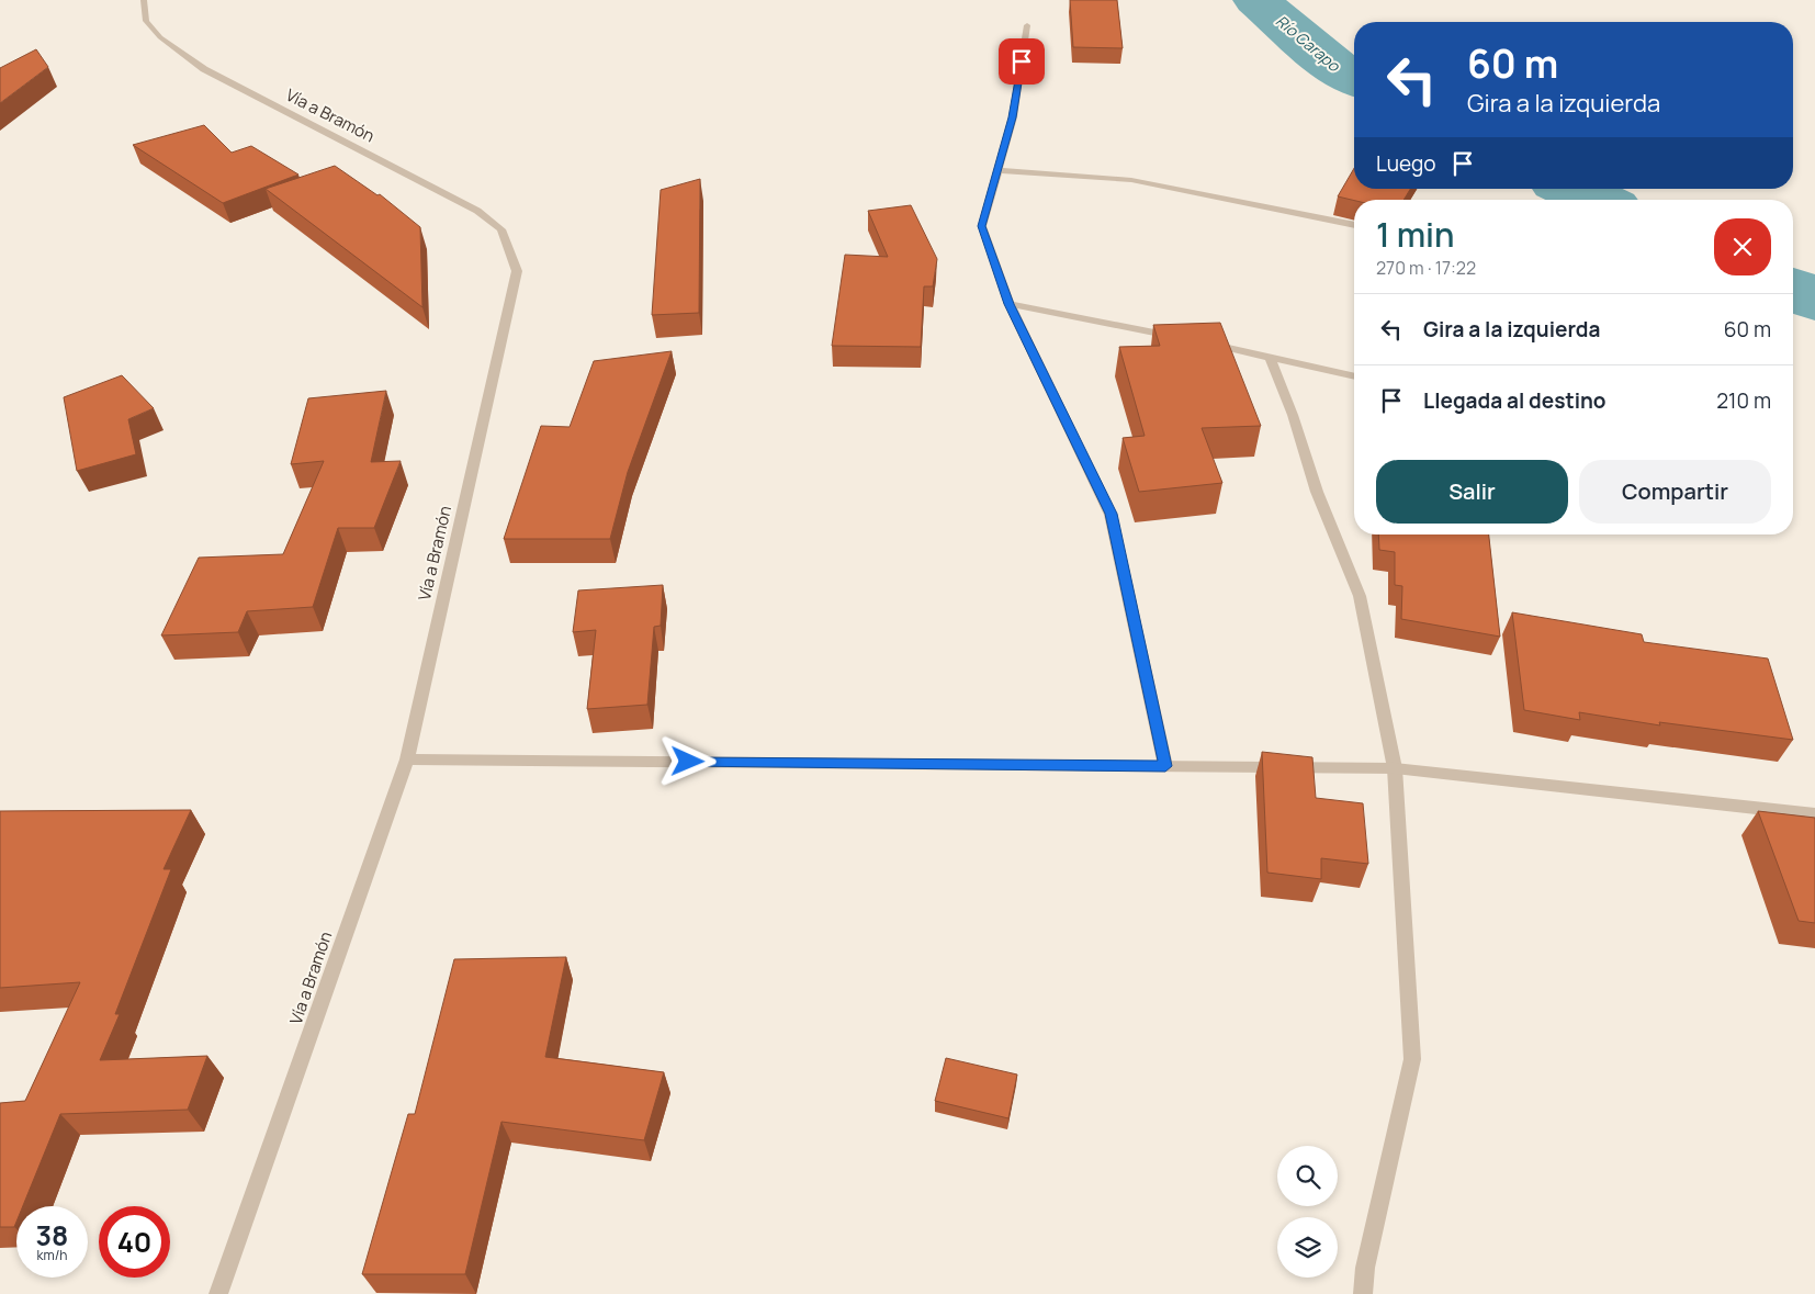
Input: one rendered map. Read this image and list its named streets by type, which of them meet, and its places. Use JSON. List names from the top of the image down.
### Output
{
  "streets": {
    "street": ["Vía a Bramón"]
  },
  "water": ["Río Carapo"],
  "page": {
    "turn": ["60 m", "Gira a la izquierda"],
    "then": "Luego",
    "heading": ["1 min", "270 m · 17:22"],
    "list": [
      {
        "name": "Gira a la izquierda",
        "value": "60 m"
      },
      {
        "name": "Llegada al destino",
        "value": "210 m"
      }
    ],
    "buttons": ["Salir", "Compartir"],
    "speed": "38 km/h",
    "limit": "40"
  }
}
